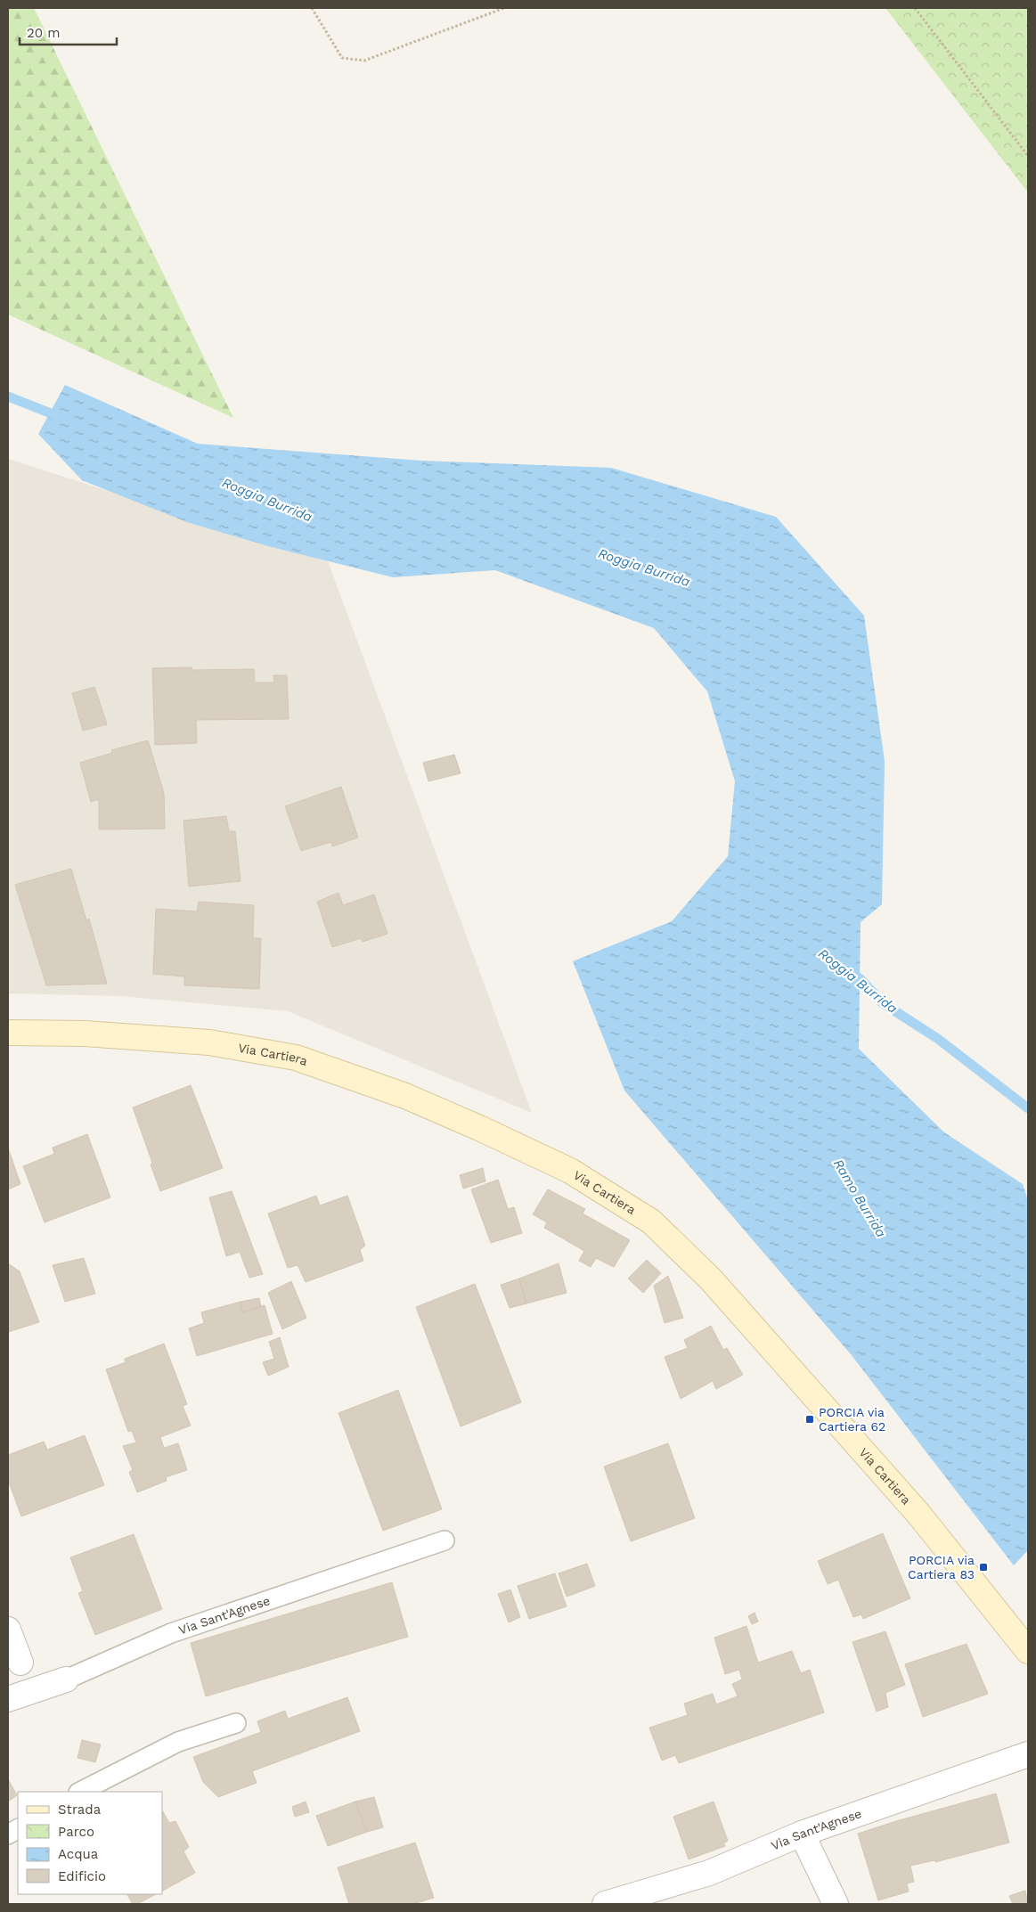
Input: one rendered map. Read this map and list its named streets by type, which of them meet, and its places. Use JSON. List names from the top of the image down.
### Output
{
  "streets": {
    "main road": ["Via Cartiera"],
    "street": ["Via Sant'Agnese"]
  },
  "water": ["Roggia Burrida", "Ramo Burrida"],
  "places": {
    "transit": ["PORCIA via Cartiera 62", "PORCIA via Cartiera 83"]
  },
  "legend": [
    "Strada",
    "Parco",
    "Acqua",
    "Edificio"
  ],
  "scale_bar": "20 m"
}
